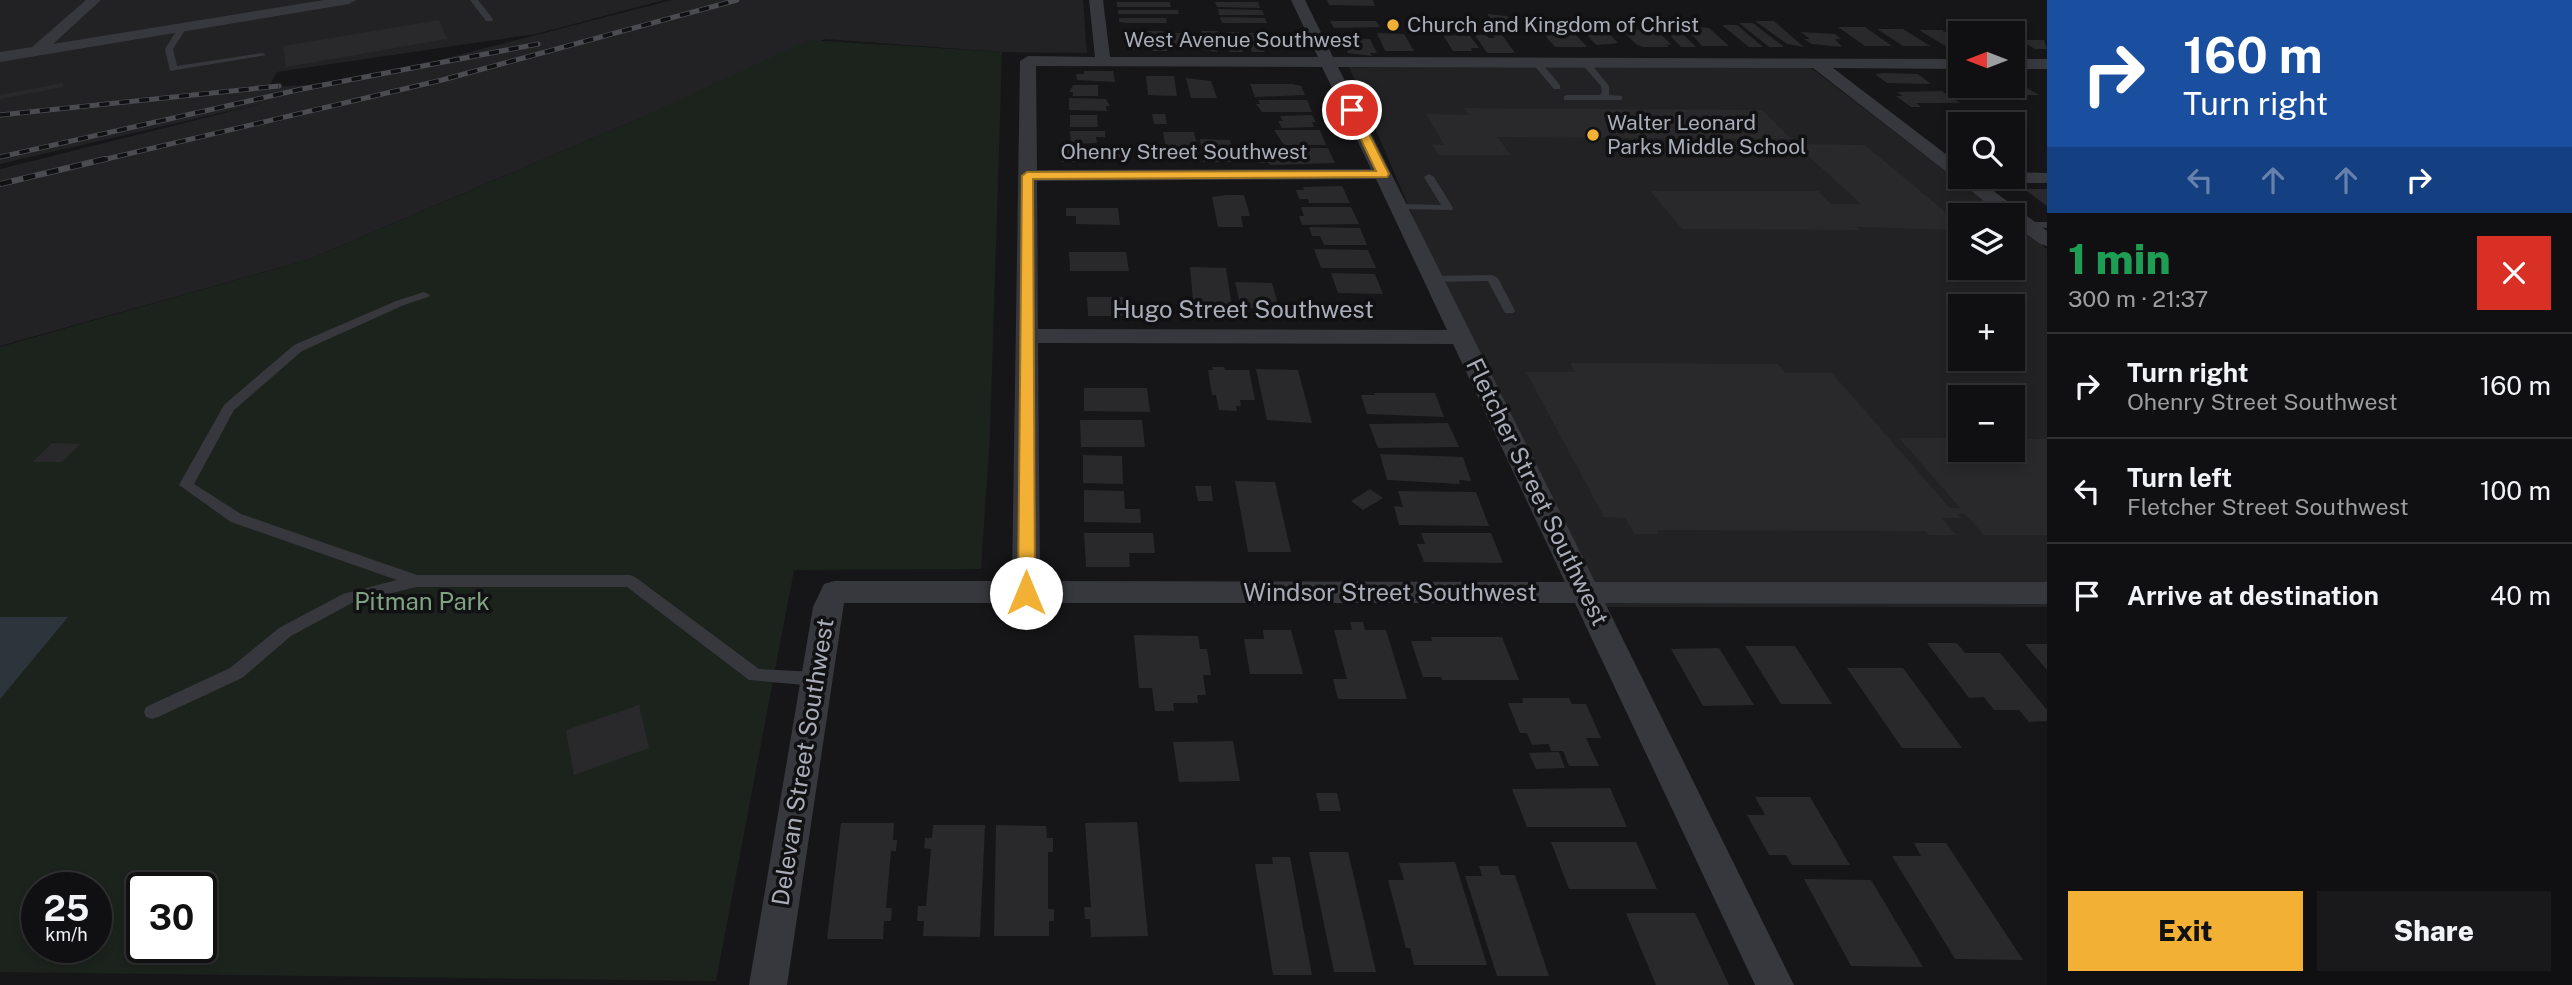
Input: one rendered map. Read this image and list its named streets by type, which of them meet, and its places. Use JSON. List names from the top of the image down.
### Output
{
  "streets": {
    "street": [
      "West Avenue Southwest",
      "Ohenry Street Southwest",
      "Hugo Street Southwest",
      "Fletcher Street Southwest",
      "Windsor Street Southwest",
      "Delevan Street Southwest"
    ]
  },
  "crossings": [
    ["West Avenue Southwest", "Ohenry Street Southwest"],
    ["West Avenue Southwest", "Fletcher Street Southwest"],
    ["Ohenry Street Southwest", "Fletcher Street Southwest"],
    ["Hugo Street Southwest", "Fletcher Street Southwest"],
    ["Fletcher Street Southwest", "Windsor Street Southwest"],
    ["Windsor Street Southwest", "Delevan Street Southwest"]
  ],
  "parks": ["Pitman Park"],
  "places": ["Church and Kingdom of Christ", "Walter Leonard Parks Middle School"],
  "north": "left",
  "page": {
    "turn": ["160 m", "Turn right"],
    "map_buttons": ["+", "−"],
    "heading": ["1 min", "300 m · 21:37"],
    "list": [
      {
        "name": "Turn right",
        "note": "Ohenry Street Southwest",
        "value": "160 m"
      },
      {
        "name": "Turn left",
        "note": "Fletcher Street Southwest",
        "value": "100 m"
      },
      {
        "name": "Arrive at destination",
        "value": "40 m"
      }
    ],
    "speed": "25 km/h",
    "limit": "30",
    "buttons": ["Exit", "Share"]
  }
}
